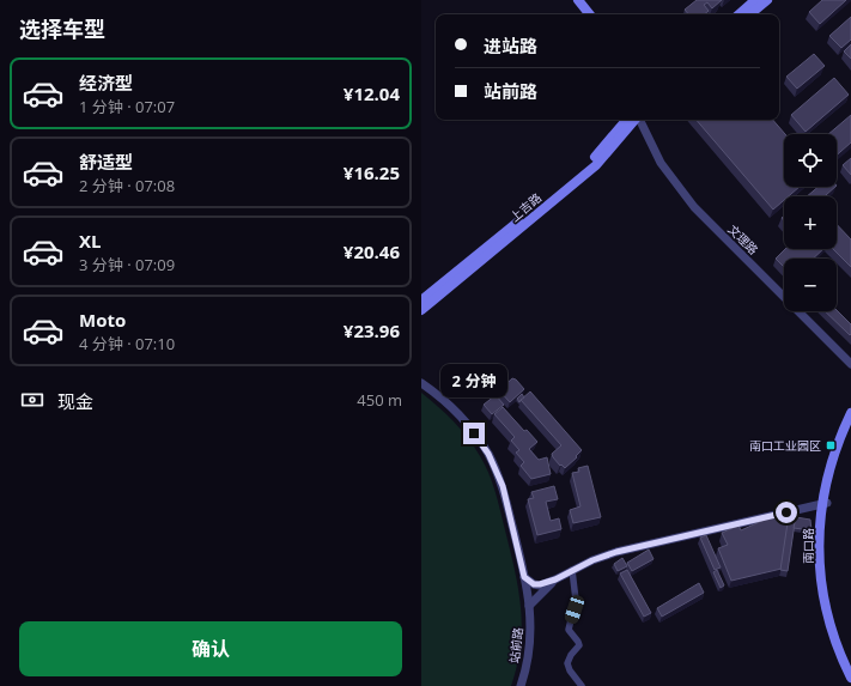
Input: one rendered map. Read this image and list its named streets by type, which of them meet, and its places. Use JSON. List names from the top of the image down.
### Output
{
  "streets": {
    "main road": ["上吉路", "南口路"],
    "street": ["文理路", "站前路"]
  },
  "places": {
    "transit": ["南口工业园区"]
  },
  "page": {
    "heading": "选择车型",
    "banner": ["进站路", "站前路"],
    "list": [
      {
        "name": "经济型",
        "note": "1 分钟 · 07:07",
        "value": "¥12.04"
      },
      {
        "name": "舒适型",
        "note": "2 分钟 · 07:08",
        "value": "¥16.25"
      },
      {
        "name": "XL",
        "note": "3 分钟 · 07:09",
        "value": "¥20.46"
      },
      {
        "name": "Moto",
        "note": "4 分钟 · 07:10",
        "value": "¥23.96"
      }
    ],
    "map_buttons": ["+", "−"],
    "bubble": "2 分钟",
    "pay": ["现金", "450 m"],
    "buttons": "确认"
  }
}
